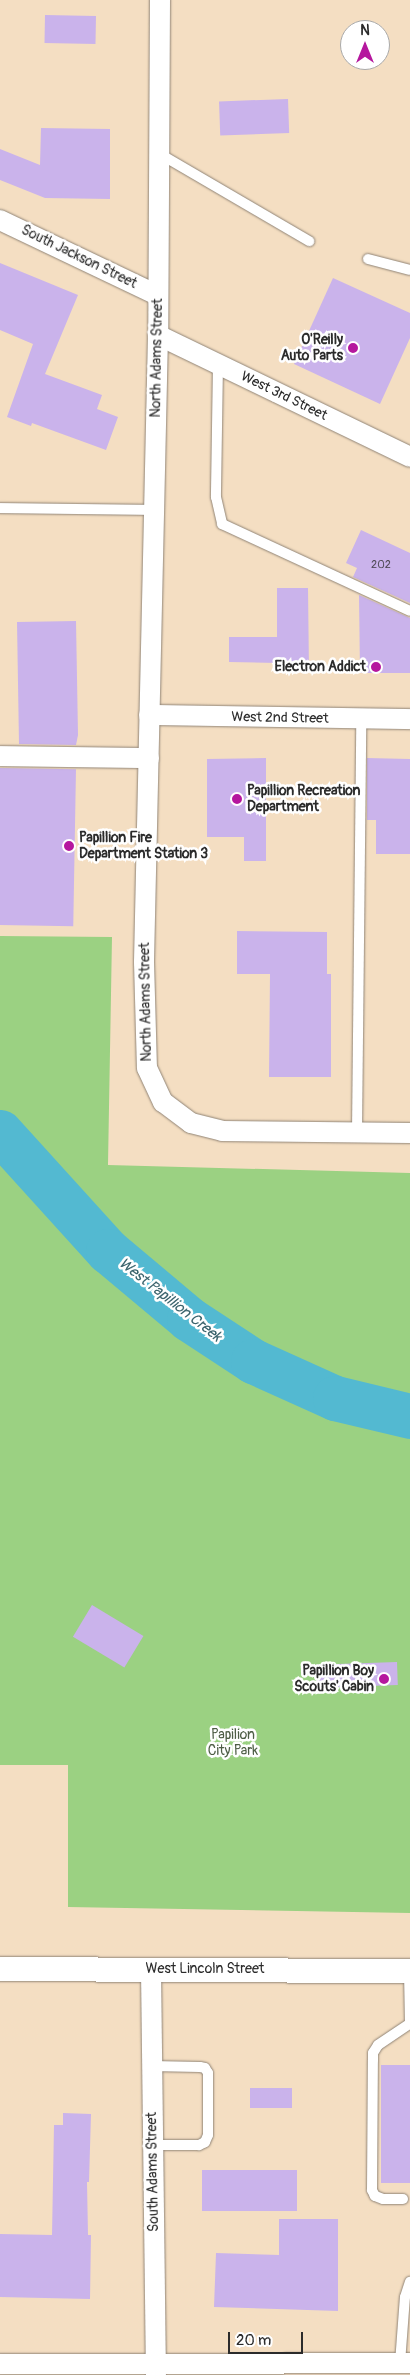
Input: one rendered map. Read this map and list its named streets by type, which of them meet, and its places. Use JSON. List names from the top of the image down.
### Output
{
  "streets": {
    "street": [
      "South Jackson Street",
      "North Adams Street",
      "West 3rd Street",
      "West 2nd Street",
      "West Lincoln Street",
      "South Adams Street"
    ]
  },
  "crossings": [
    ["South Jackson Street", "North Adams Street"],
    ["North Adams Street", "West 3rd Street"],
    ["North Adams Street", "West 2nd Street"],
    ["West Lincoln Street", "South Adams Street"]
  ],
  "water": ["West Papillion Creek"],
  "parks": ["Papilion City Park"],
  "places": [
    "O'Reilly Auto Parts",
    "Electron Addict",
    "Papillion Recreation Department",
    "Papillion Fire Department Station 3",
    "Papillion Boy Scouts' Cabin"
  ],
  "house_numbers": ["202"],
  "scale_bar": "20 m",
  "north": "top"
}
